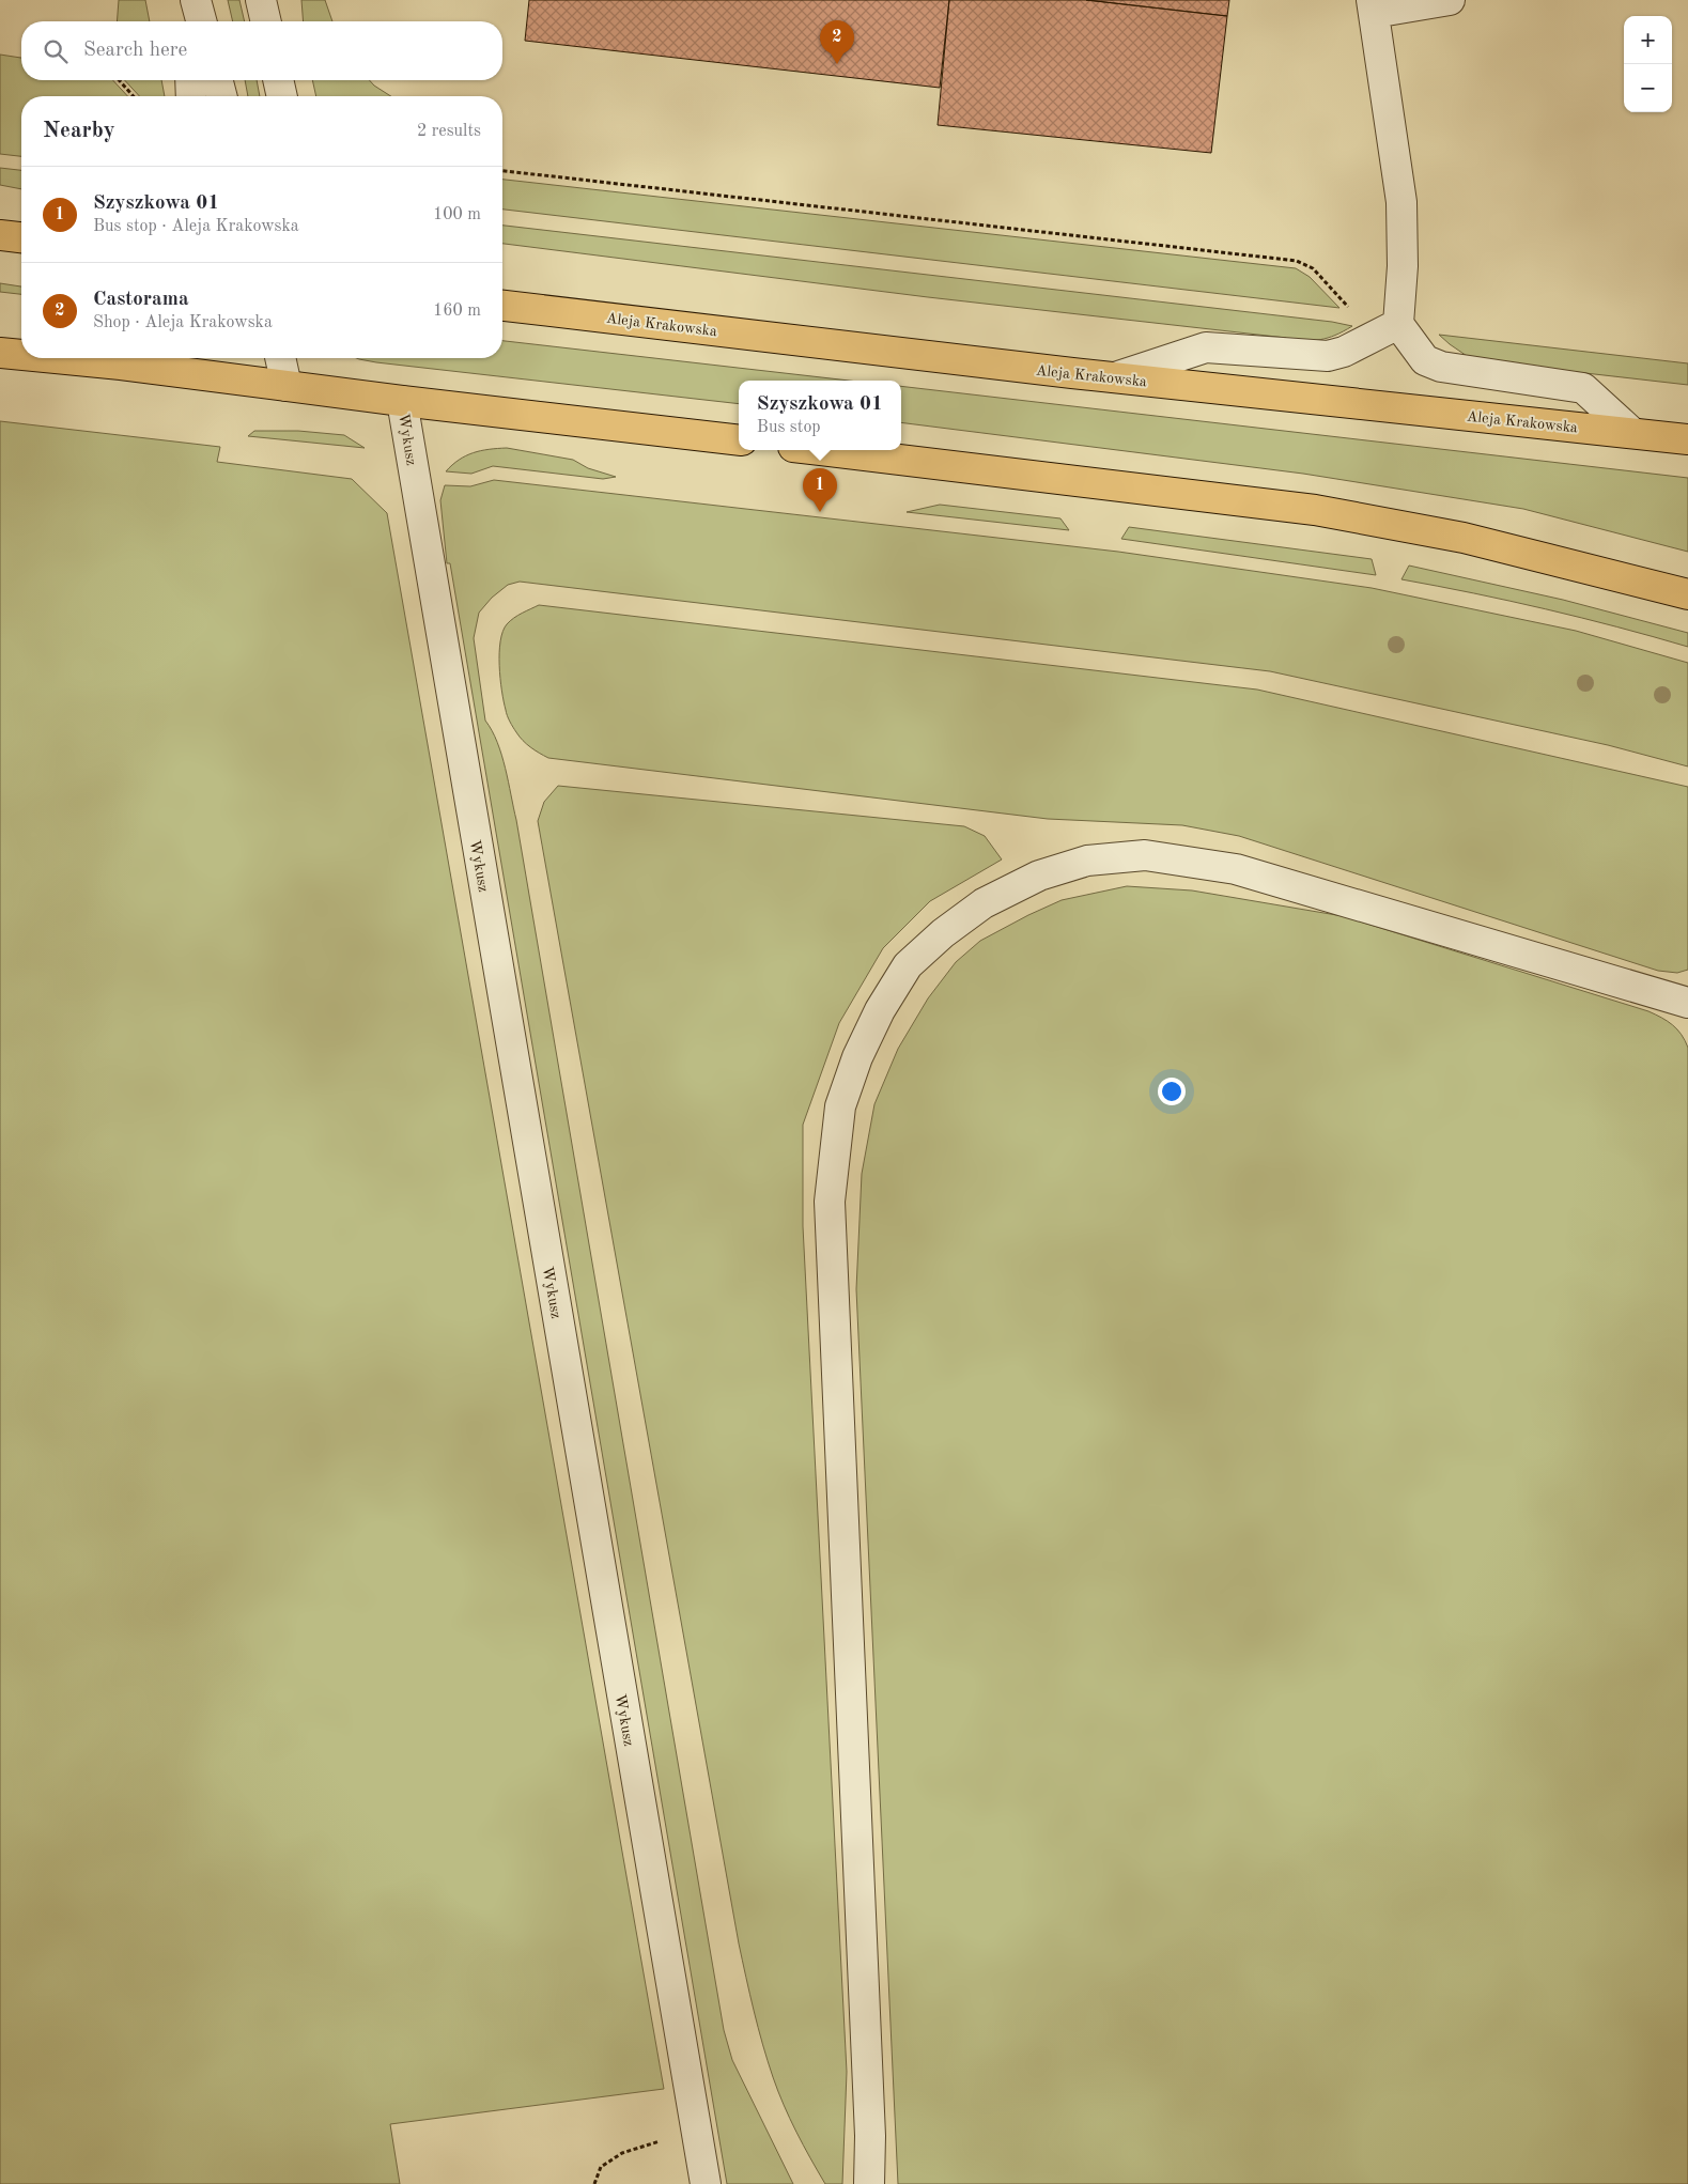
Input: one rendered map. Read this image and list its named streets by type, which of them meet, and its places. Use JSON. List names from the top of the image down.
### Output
{
  "streets": {
    "main road": ["Aleja Krakowska"],
    "street": ["Wykusz"]
  },
  "page": {
    "map_buttons": ["+", "−"],
    "pins": ["2", "1"],
    "search": "Search here",
    "heading": ["Nearby", "2 results"],
    "list": [
      {
        "mark": "1",
        "name": "Szyszkowa 01",
        "note": "Bus stop · Aleja Krakowska",
        "value": "100 m"
      },
      {
        "mark": "2",
        "name": "Castorama",
        "note": "Shop · Aleja Krakowska",
        "value": "160 m"
      }
    ],
    "popup": ["Szyszkowa 01", "Bus stop"]
  }
}
